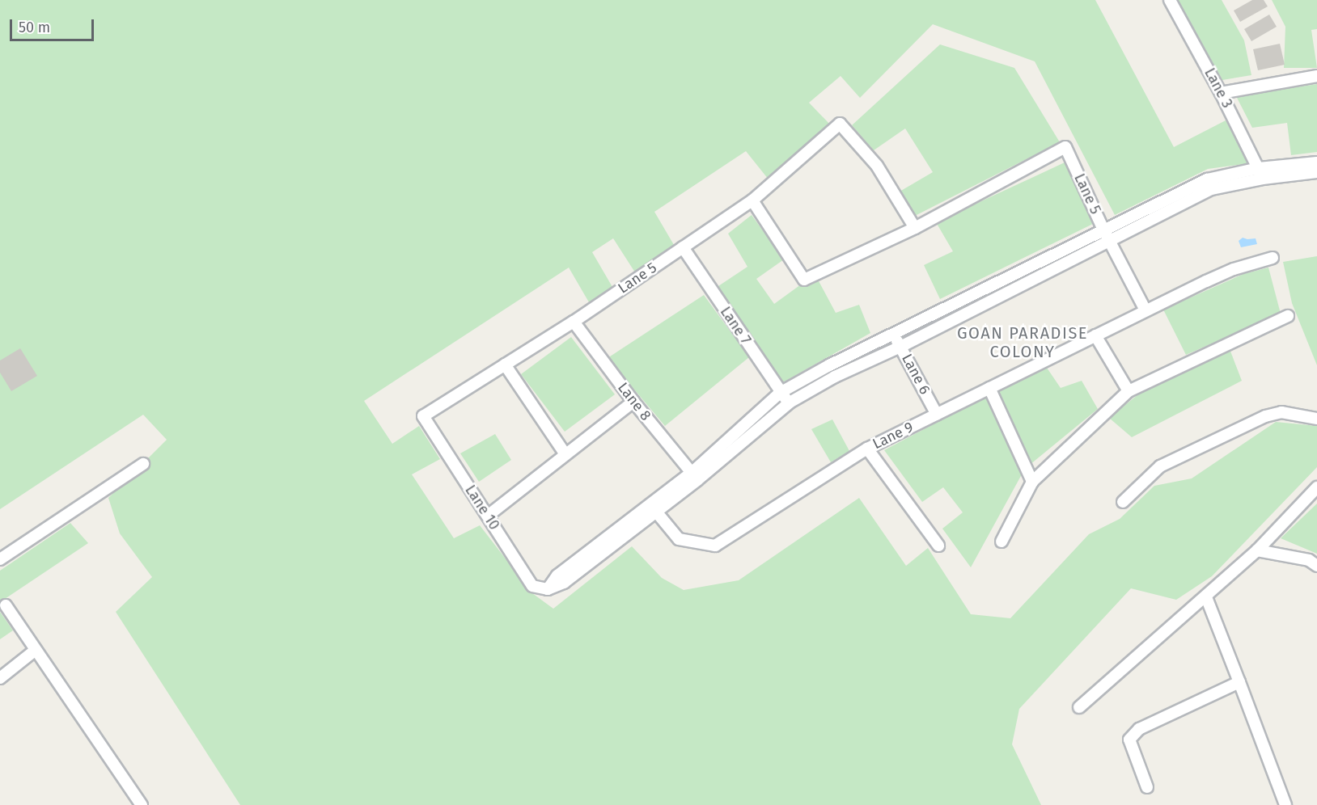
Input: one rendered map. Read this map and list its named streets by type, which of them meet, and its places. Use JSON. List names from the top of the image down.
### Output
{
  "streets": {
    "street": [
      "Lane 3",
      "Lane 5",
      "Lane 7",
      "Lane 6",
      "Lane 8",
      "Lane 9",
      "Lane 10"
    ]
  },
  "crossings": [
    ["Lane 5", "Lane 7"],
    ["Lane 5", "Lane 8"],
    ["Lane 5", "Lane 10"],
    ["Lane 6", "Lane 9"]
  ],
  "districts": ["GOAN PARADISE COLONY"],
  "scale_bar": "50 m"
}
